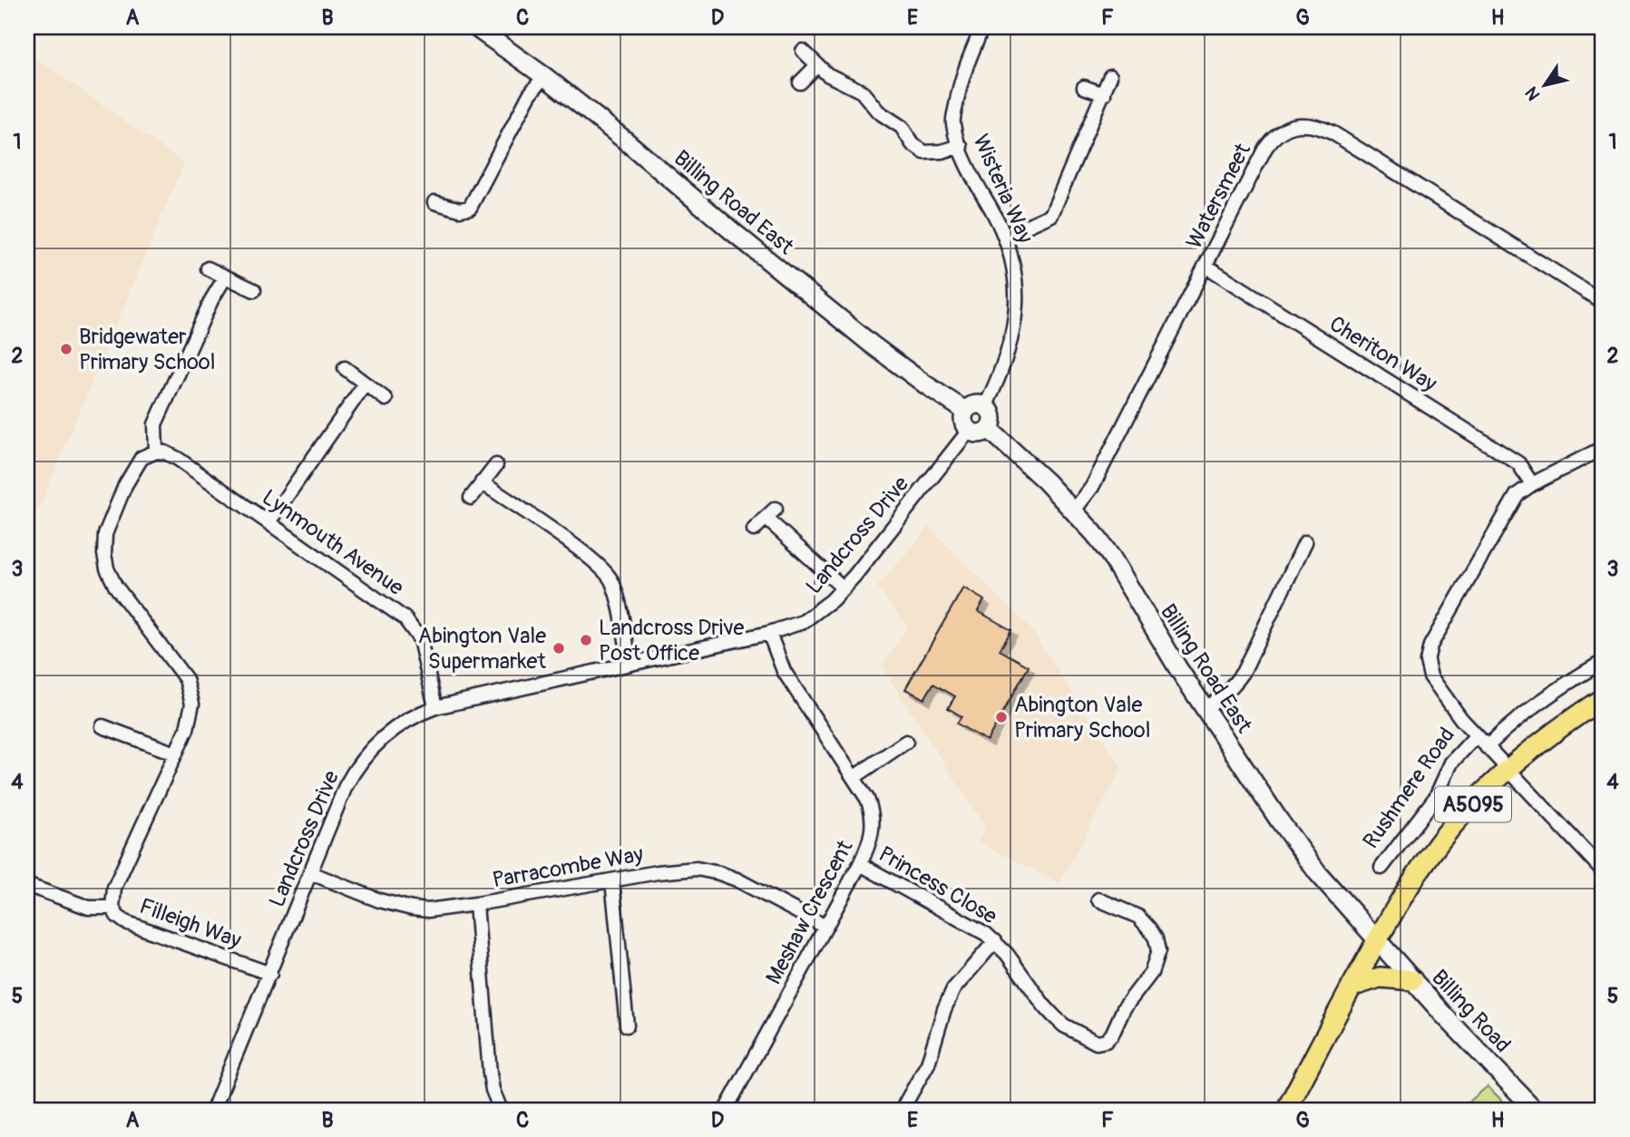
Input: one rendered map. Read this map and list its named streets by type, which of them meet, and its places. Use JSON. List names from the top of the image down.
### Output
{
  "streets": {
    "main road": ["A5095"],
    "street": [
      "Wisteria Way",
      "Watersmeet",
      "Billing Road East",
      "Cheriton Way",
      "Landcross Drive",
      "Lynmouth Avenue",
      "Rushmere Road",
      "Parracombe Way",
      "Princess Close",
      "Meshaw Crescent",
      "Filleigh Way",
      "Billing Road"
    ]
  },
  "crossings": [
    ["Wisteria Way", "Billing Road East"],
    ["Wisteria Way", "Landcross Drive"],
    ["Watersmeet", "Billing Road East"],
    ["Watersmeet", "Cheriton Way"],
    ["Billing Road East", "Landcross Drive"],
    ["Billing Road East", "A5095"],
    ["Billing Road East", "Billing Road"],
    ["Landcross Drive", "Lynmouth Avenue"],
    ["Landcross Drive", "Parracombe Way"],
    ["Landcross Drive", "Meshaw Crescent"],
    ["Landcross Drive", "Filleigh Way"],
    ["A5095", "Billing Road"],
    ["Parracombe Way", "Meshaw Crescent"],
    ["Princess Close", "Meshaw Crescent"]
  ],
  "places": [
    "Bridgewater Primary School",
    "Landcross Drive Post Office",
    "Abington Vale Supermarket",
    "Abington Vale Primary School"
  ],
  "north": "bottom left",
  "grid": {
    "columns": [
      "A",
      "B",
      "C",
      "D",
      "E",
      "F",
      "G",
      "H"
    ],
    "rows": [
      "1",
      "2",
      "3",
      "4",
      "5"
    ]
  }
}
